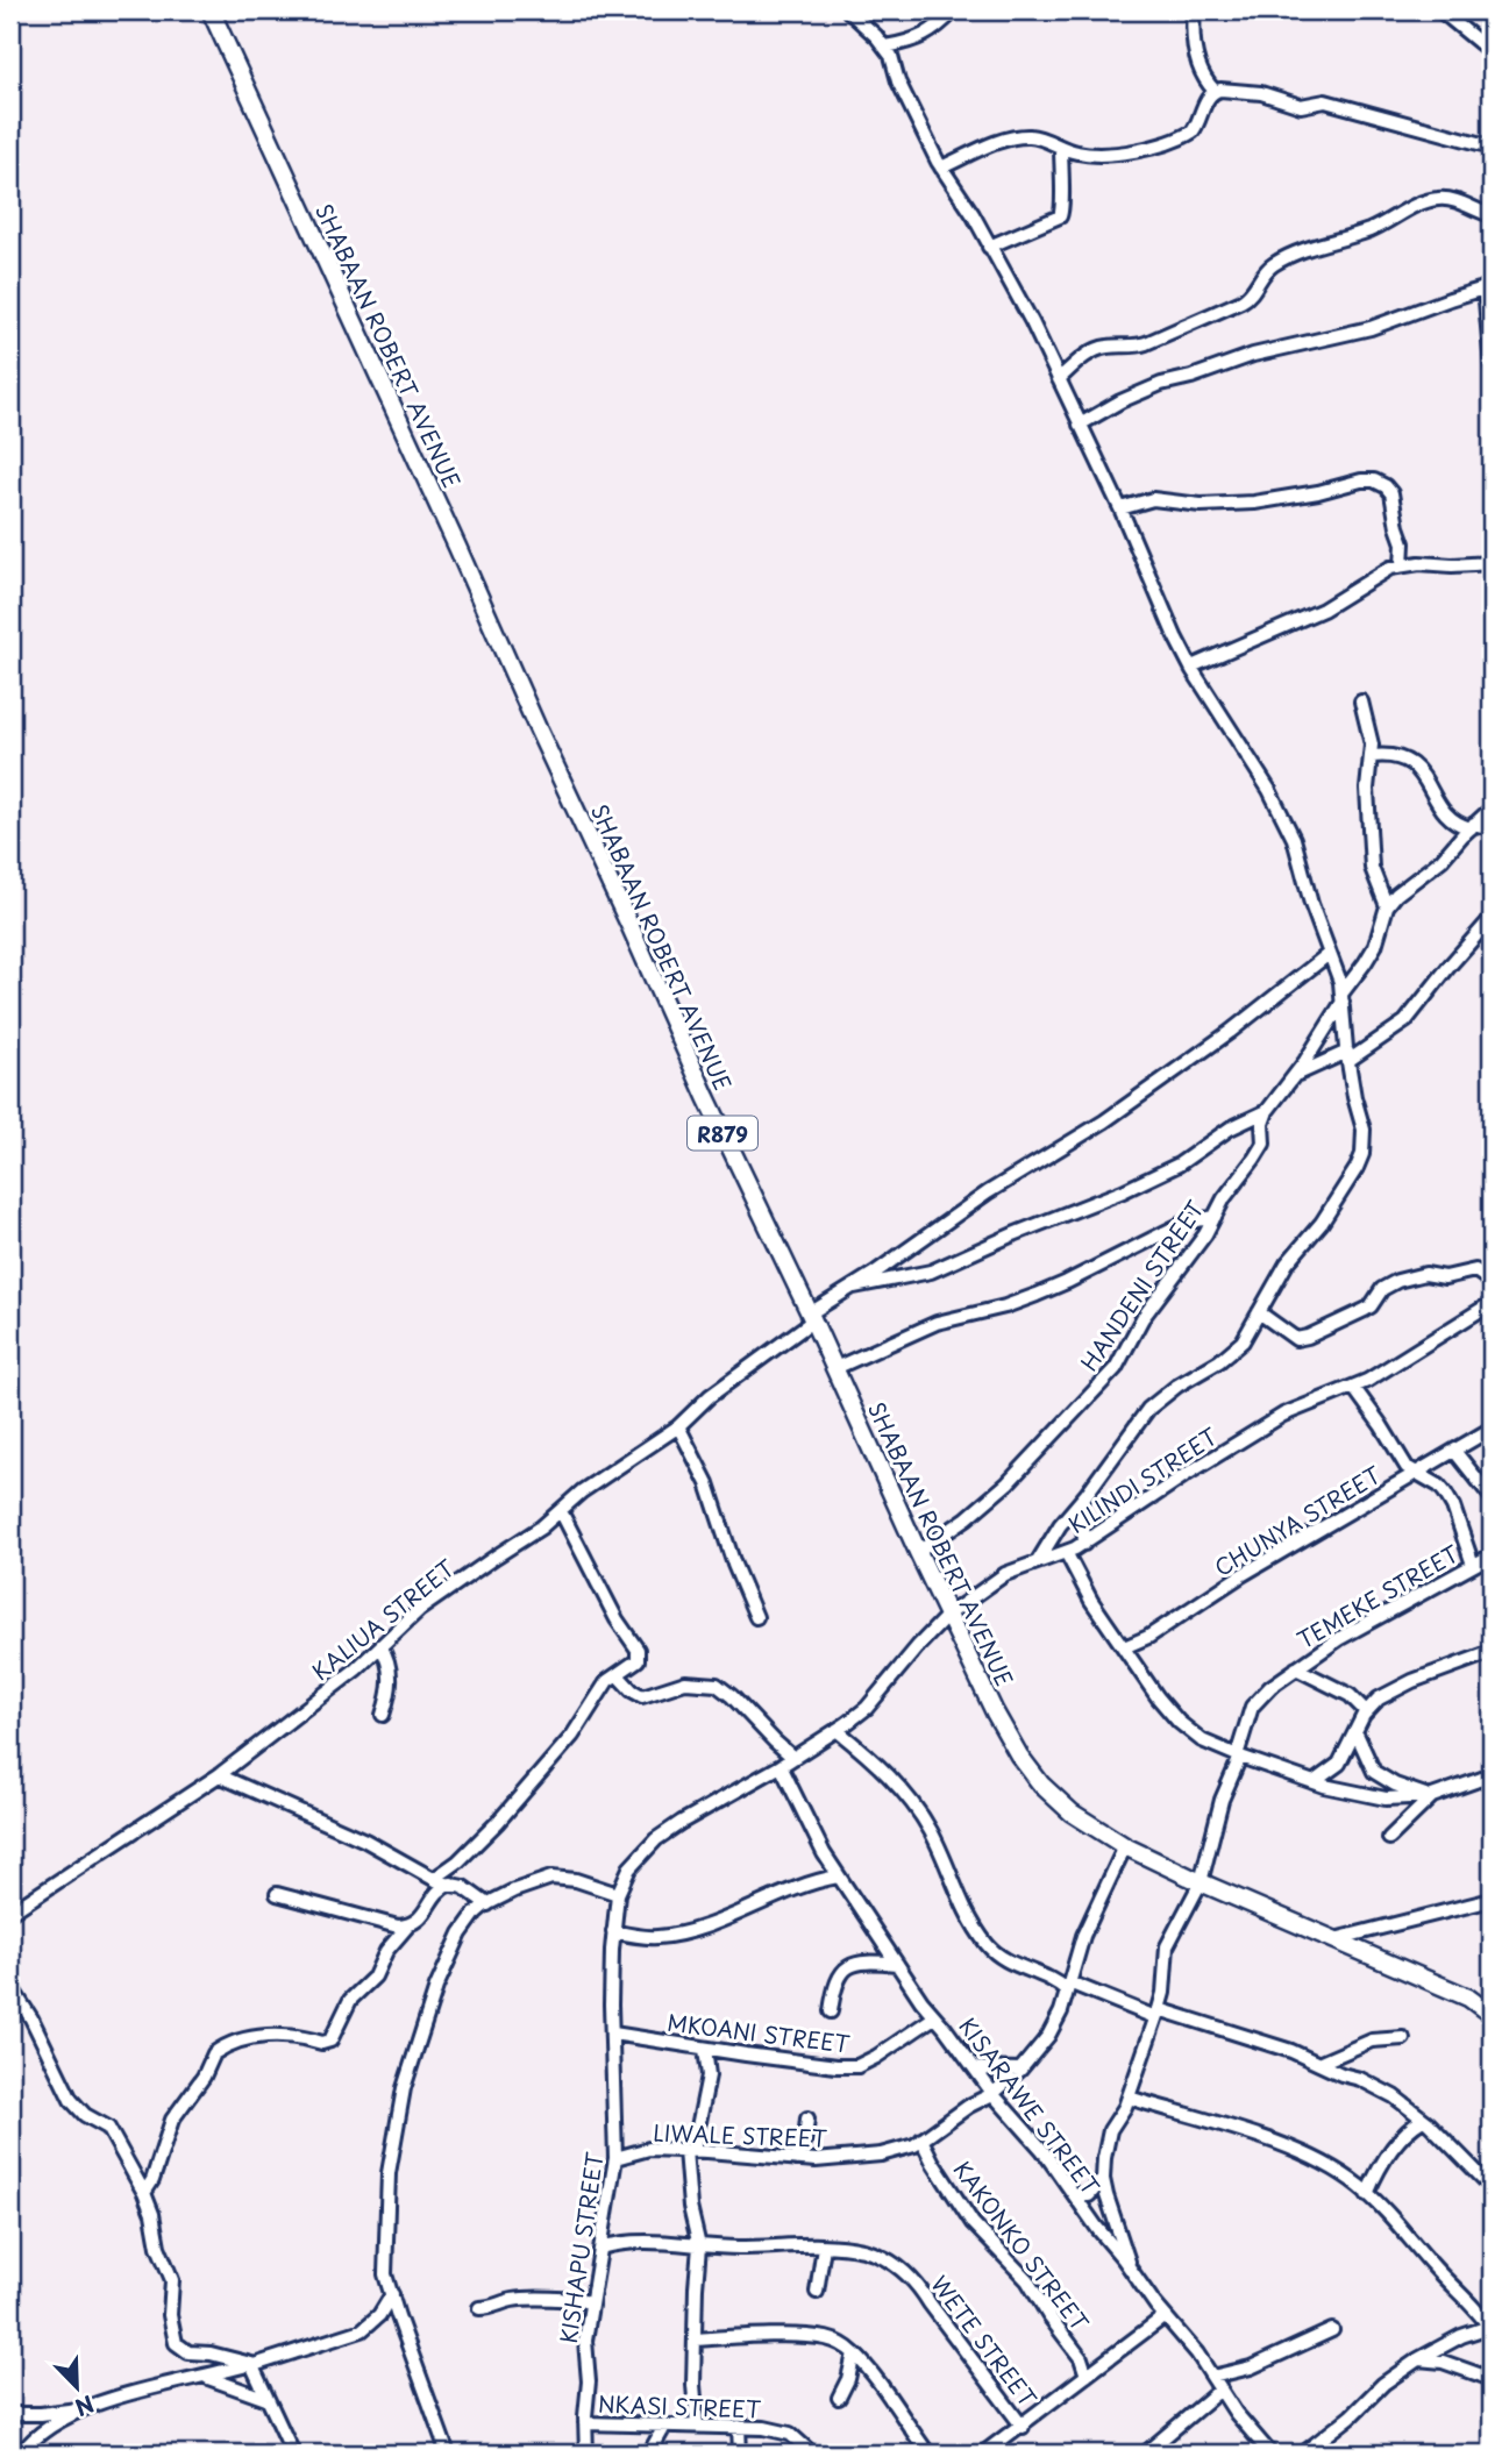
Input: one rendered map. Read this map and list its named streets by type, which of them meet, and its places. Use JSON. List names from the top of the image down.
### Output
{
  "streets": {
    "main road": ["SHABAAN ROBERT AVENUE", "R879"],
    "street": [
      "HANDENI STREET",
      "KILINDI STREET",
      "CHUNYA STREET",
      "TEMEKE STREET",
      "KALIUA STREET",
      "MKOANI STREET",
      "KISARAWE STREET",
      "LIWALE STREET",
      "KAKONKO STREET",
      "KISHAPU STREET",
      "WETE STREET",
      "NKASI STREET"
    ]
  },
  "crossings": [
    ["SHABAAN ROBERT AVENUE", "HANDENI STREET"],
    ["SHABAAN ROBERT AVENUE", "KILINDI STREET"],
    ["SHABAAN ROBERT AVENUE", "TEMEKE STREET"],
    ["SHABAAN ROBERT AVENUE", "KALIUA STREET"],
    ["KILINDI STREET", "MKOANI STREET"],
    ["KILINDI STREET", "KISARAWE STREET"],
    ["KILINDI STREET", "KISHAPU STREET"],
    ["MKOANI STREET", "KISARAWE STREET"],
    ["MKOANI STREET", "KISHAPU STREET"],
    ["KISARAWE STREET", "LIWALE STREET"],
    ["LIWALE STREET", "KAKONKO STREET"],
    ["LIWALE STREET", "KISHAPU STREET"],
    ["KISHAPU STREET", "WETE STREET"],
    ["KISHAPU STREET", "NKASI STREET"]
  ],
  "north": "bottom right"
}
